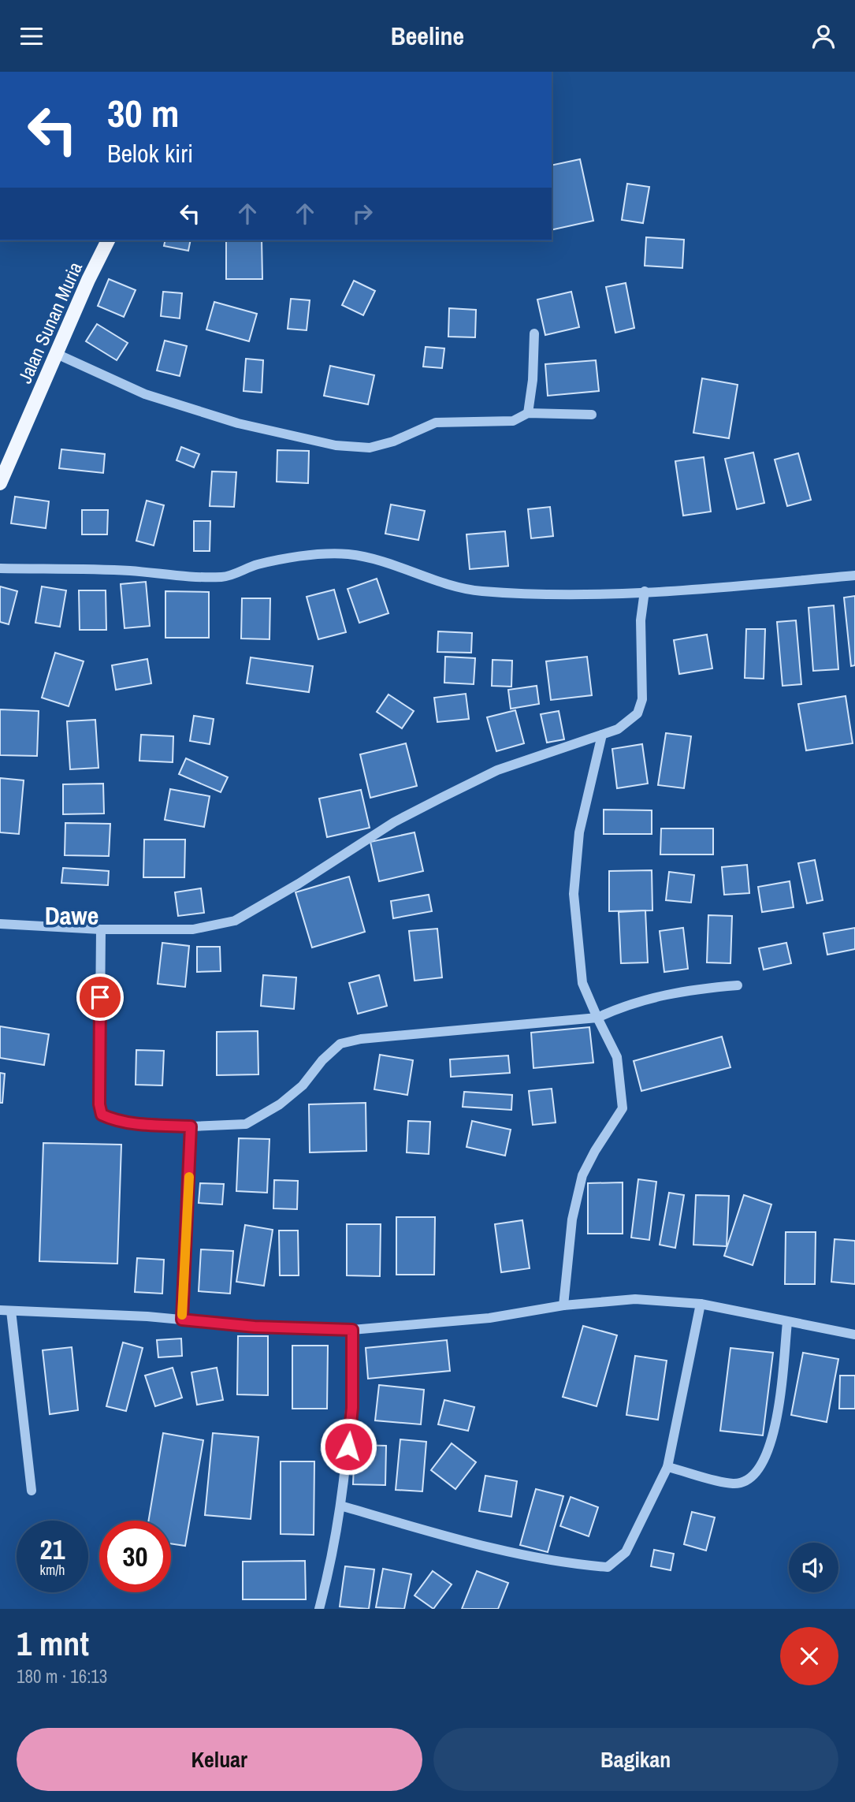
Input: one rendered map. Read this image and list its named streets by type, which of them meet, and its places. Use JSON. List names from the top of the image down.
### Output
{
  "streets": {
    "main road": ["Jalan Sunan Muria"]
  },
  "districts": ["Dawe"],
  "page": {
    "header": "Beeline",
    "turn": ["30 m", "Belok kiri"],
    "speed": "21 km/h",
    "limit": "30",
    "heading": ["1 mnt", "180 m · 16:13"],
    "buttons": ["Keluar", "Bagikan"]
  }
}
